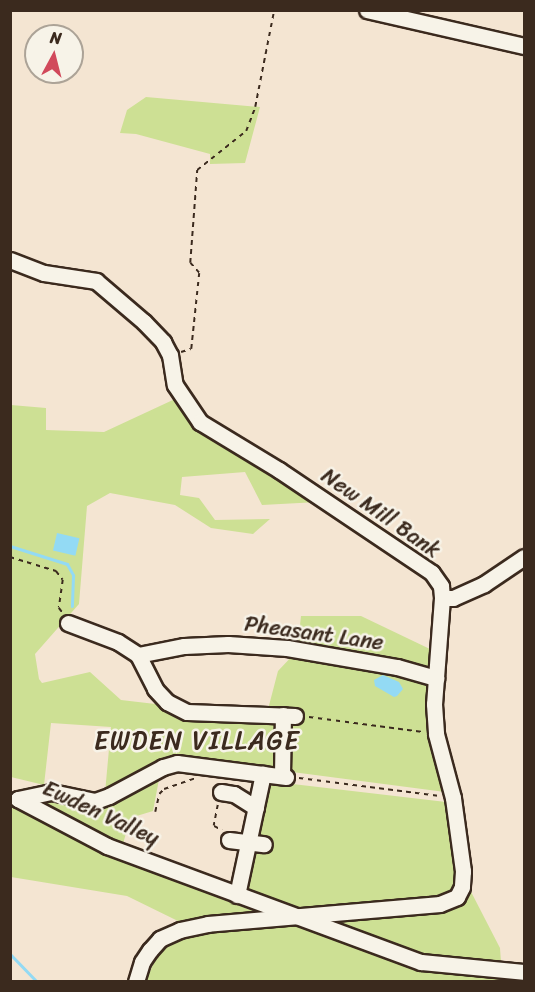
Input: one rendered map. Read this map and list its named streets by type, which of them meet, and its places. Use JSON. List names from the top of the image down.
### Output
{
  "streets": {
    "street": ["New Mill Bank", "Pheasant Lane", "Ewden Valley"]
  },
  "crossings": [
    ["New Mill Bank", "Pheasant Lane"],
    ["New Mill Bank", "Ewden Valley"]
  ],
  "districts": ["EWDEN VILLAGE"],
  "north": "top"
}
